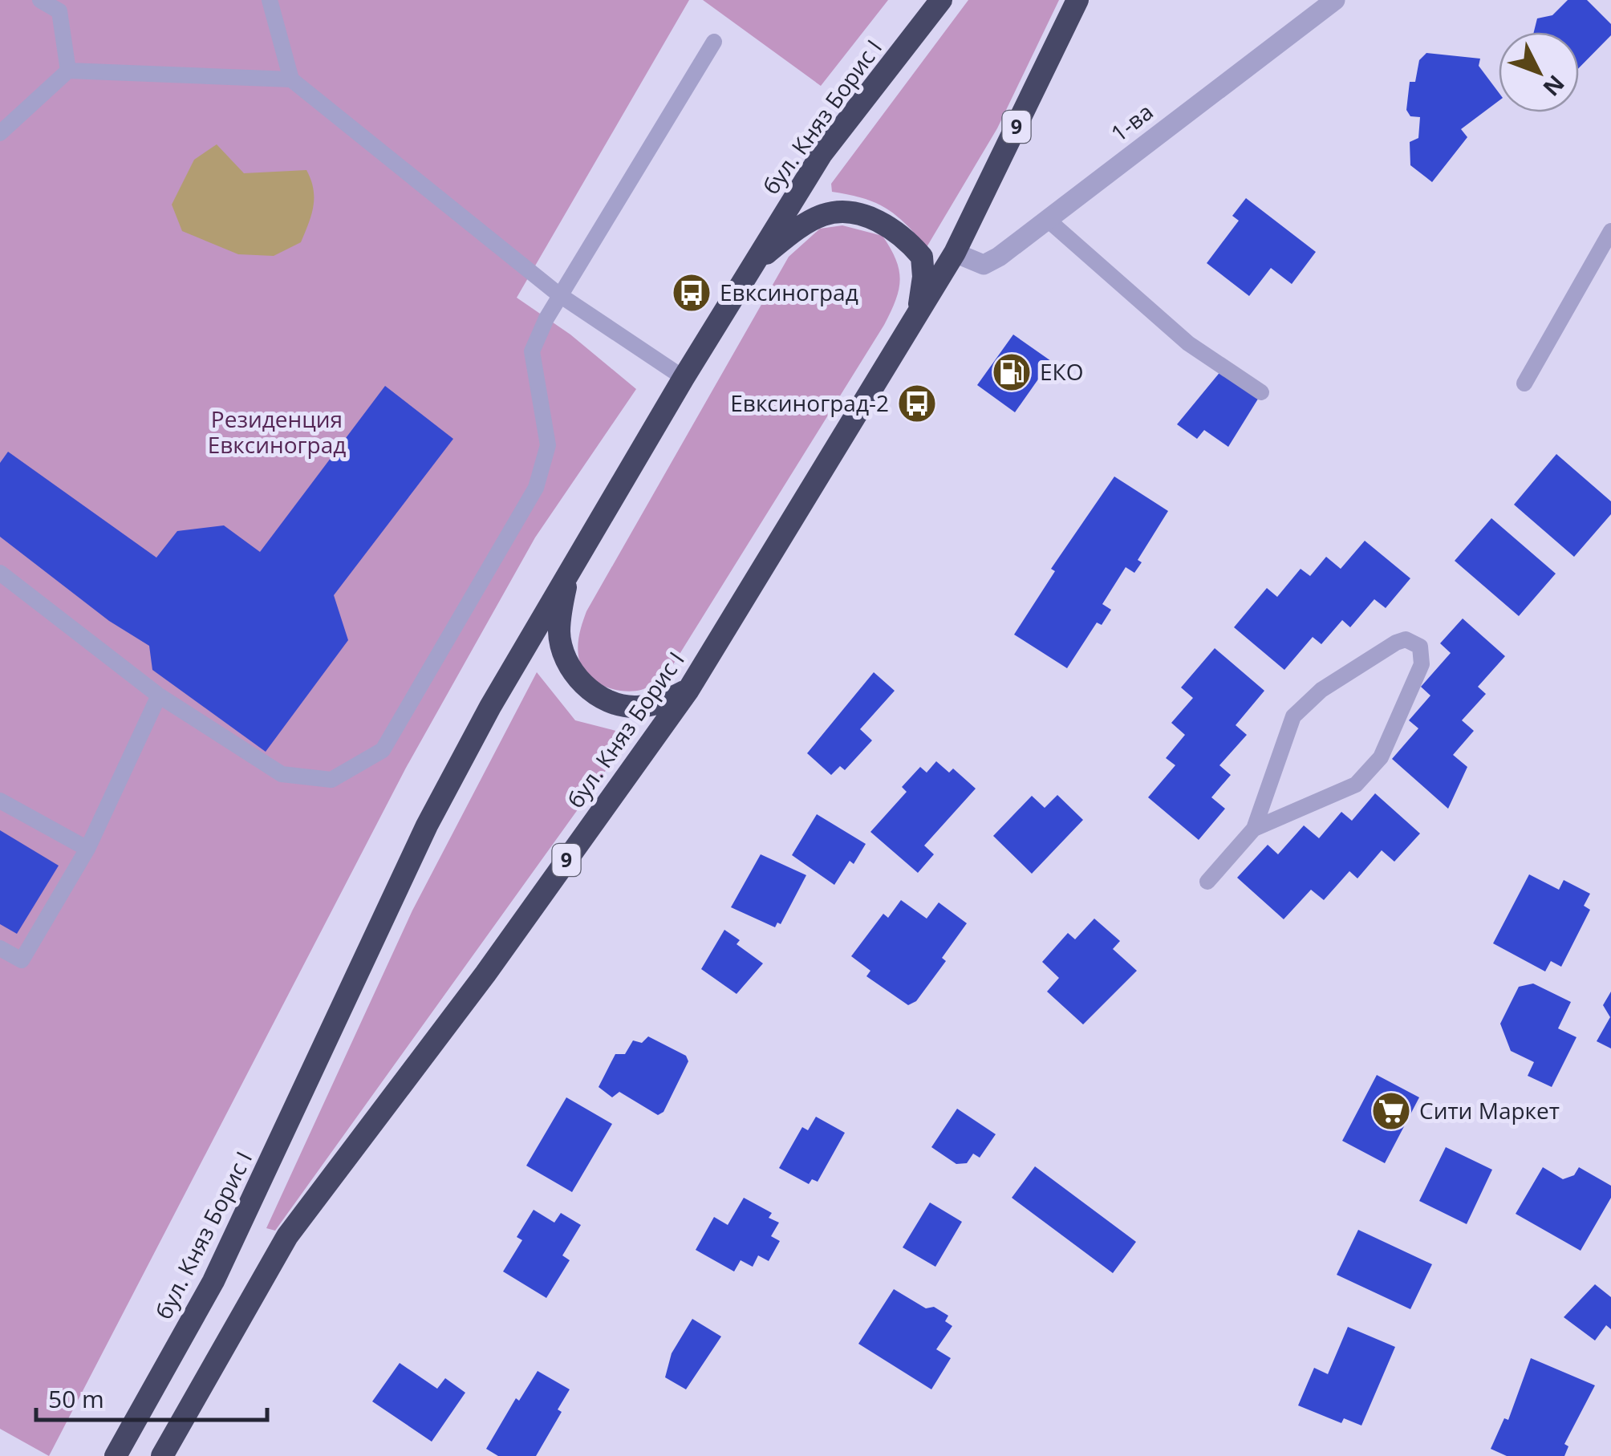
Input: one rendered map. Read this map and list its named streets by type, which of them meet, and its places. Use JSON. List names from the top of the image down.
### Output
{
  "streets": {
    "highway": ["бул. Княз Борис I", "9"],
    "street": ["1-ва"]
  },
  "crossings": [
    ["бул. Княз Борис I", "1-ва"]
  ],
  "parks": ["Резиденция Евксиноград"],
  "places": {
    "bus stop": ["Евксиноград", "Евксиноград-2"],
    "fuel station": ["ЕКО"],
    "supermarket": ["Сити Маркет"]
  },
  "scale_bar": "50 m",
  "north": "bottom right"
}
